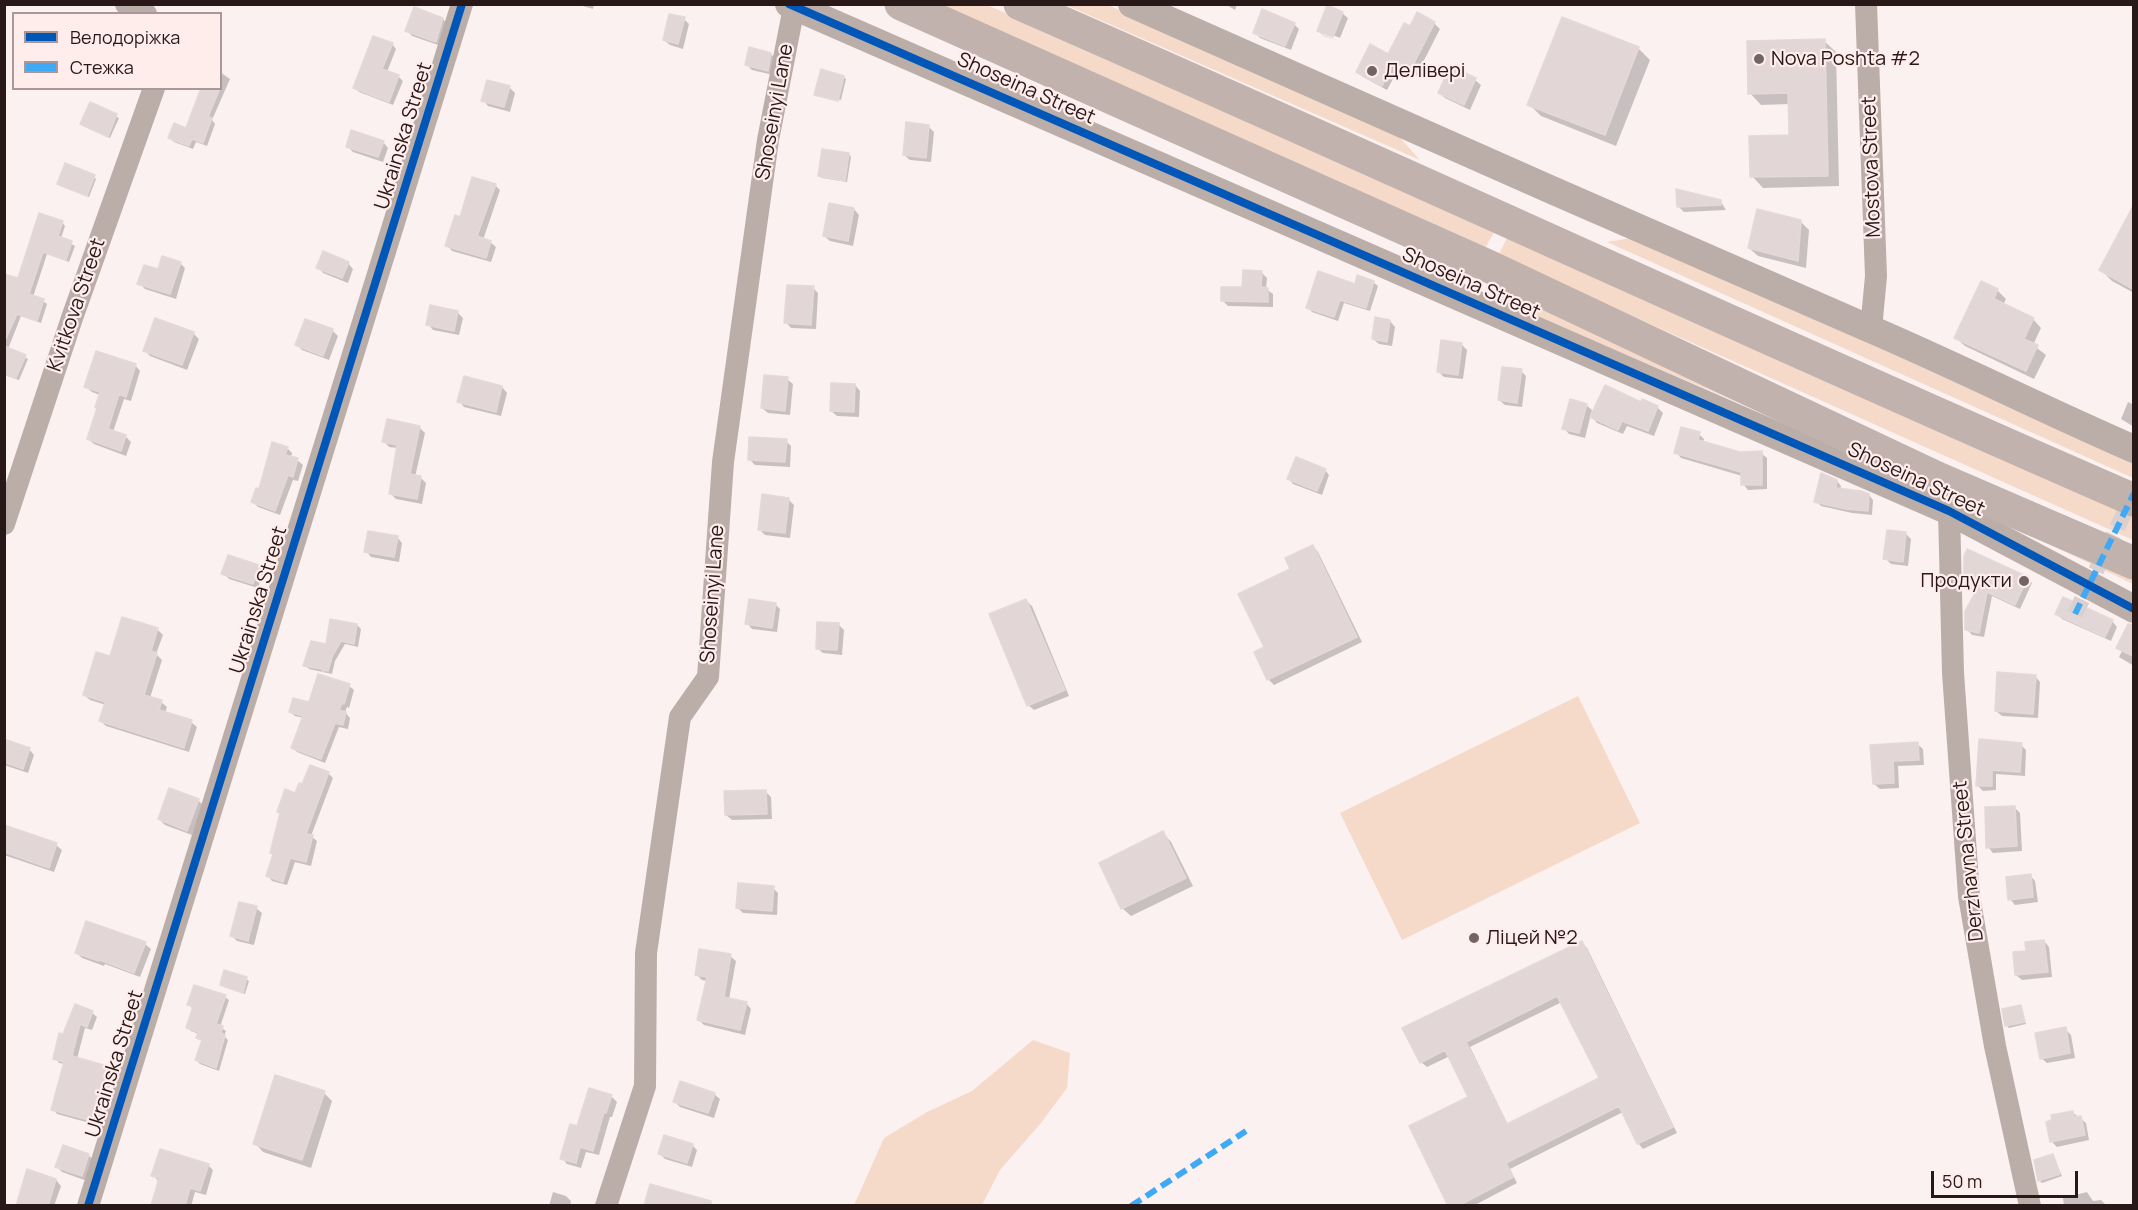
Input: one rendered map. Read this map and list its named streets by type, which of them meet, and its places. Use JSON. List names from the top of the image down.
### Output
{
  "streets": {
    "street": [
      "Shoseina Street",
      "Shoseinyi Lane",
      "Ukrainska Street",
      "Mostova Street",
      "Kvitkova Street",
      "Derzhavna Street"
    ]
  },
  "crossings": [
    ["Shoseina Street", "Shoseinyi Lane"],
    ["Shoseina Street", "Derzhavna Street"]
  ],
  "places": [
    "Nova Poshta #2",
    "Делівері",
    "Продукти",
    "Ліцей №2"
  ],
  "legend": ["Велодоріжка", "Стежка"],
  "scale_bar": "50 m"
}
